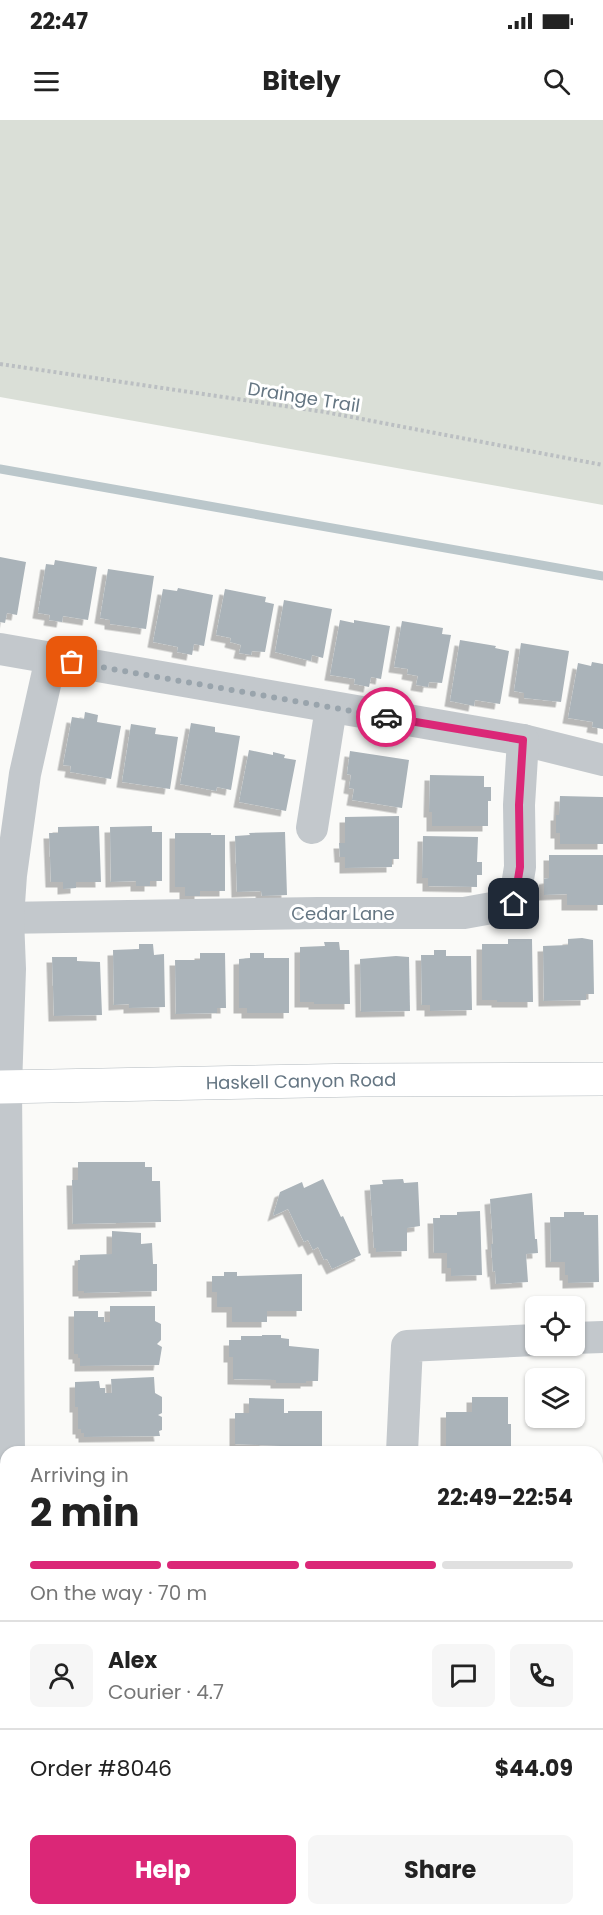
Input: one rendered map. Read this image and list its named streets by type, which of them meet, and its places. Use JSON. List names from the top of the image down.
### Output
{
  "streets": {
    "main road": ["Haskell Canyon Road"],
    "street": ["Cedar Lane"],
    "path": ["Drainge Trail"]
  },
  "page": {
    "status": "22:47",
    "header": "Bitely",
    "heading": ["2 min", "Arriving in", "22:49–22:54"],
    "panel": [
      "Alex",
      "Courier · 4.7",
      "Order #8046",
      "$44.09"
    ],
    "bar": "On the way · 70 m",
    "buttons": ["Help", "Share"]
  }
}
